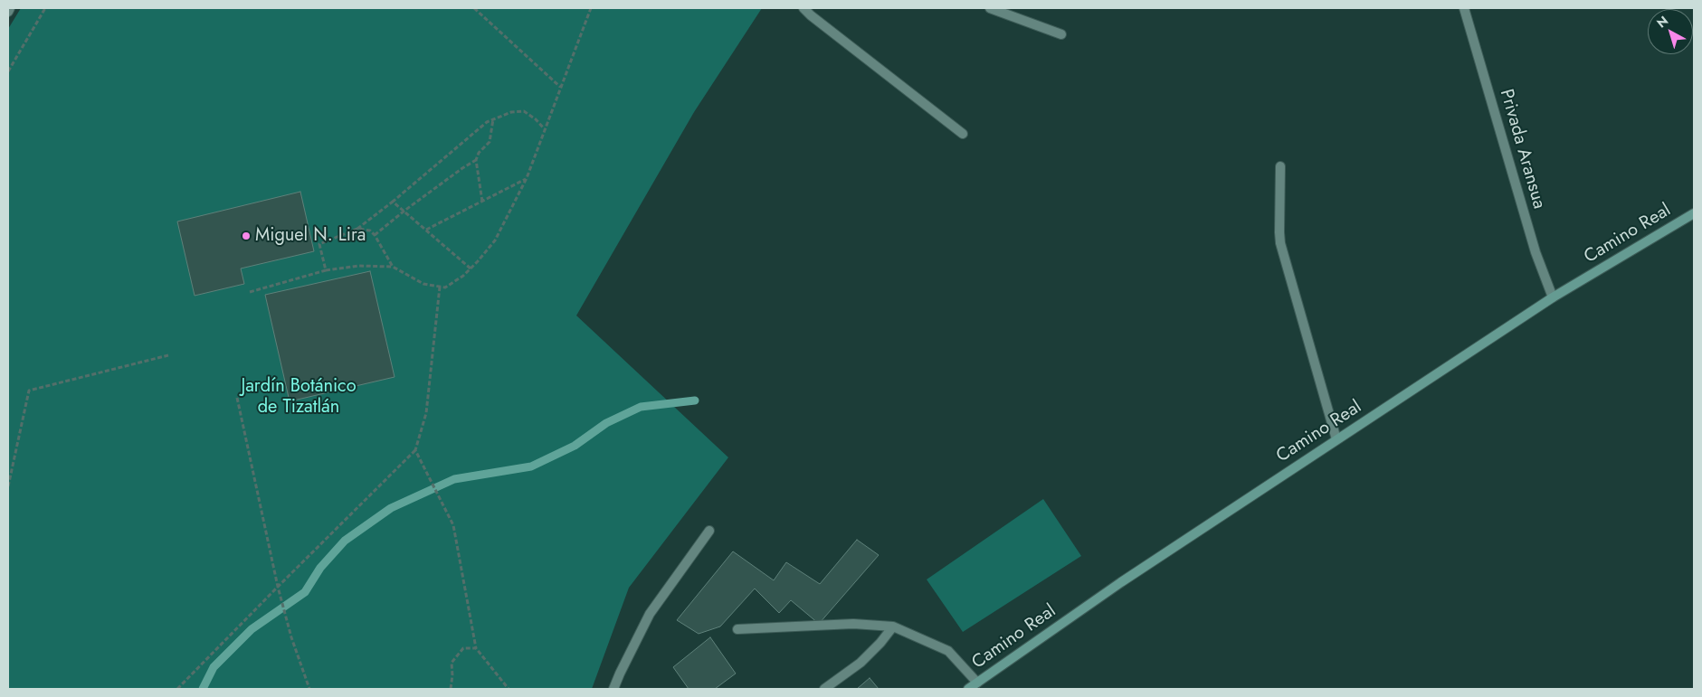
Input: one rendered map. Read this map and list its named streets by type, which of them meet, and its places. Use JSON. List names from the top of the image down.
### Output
{
  "streets": {
    "main road": ["Camino Real"],
    "street": ["Privada Aransua"]
  },
  "crossings": [
    ["Privada Aransua", "Camino Real"]
  ],
  "parks": ["Jardín Botánico de Tizatlán"],
  "places": ["Miguel N. Lira"],
  "north": "top left"
}
